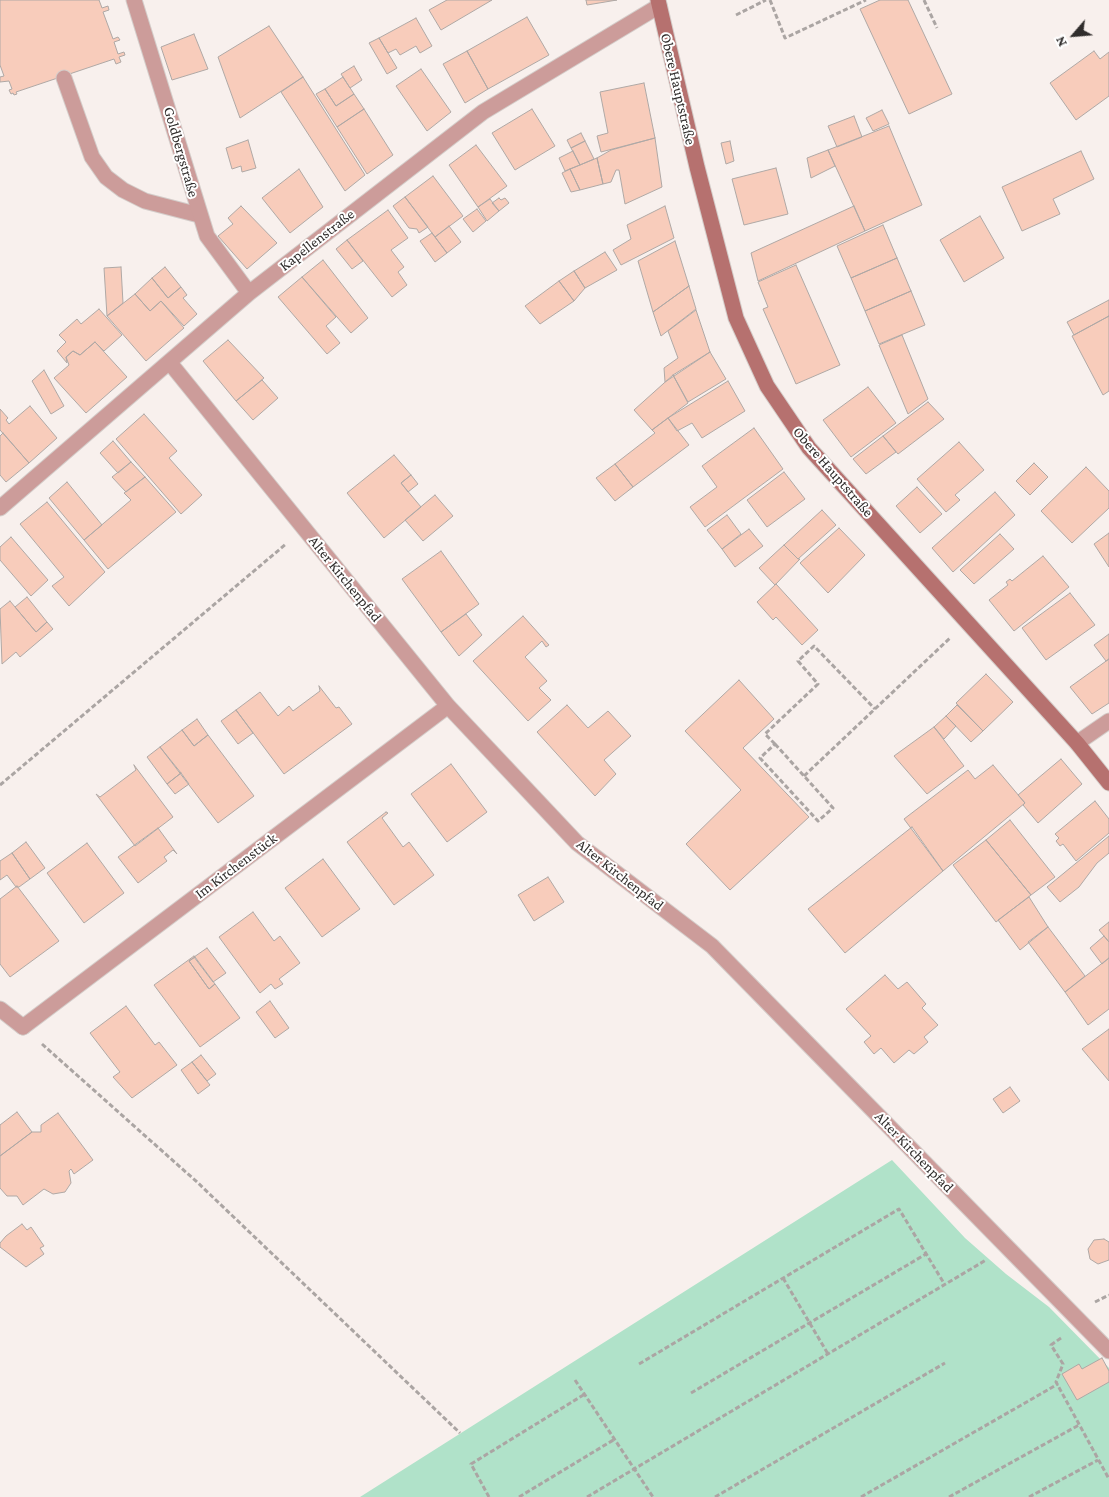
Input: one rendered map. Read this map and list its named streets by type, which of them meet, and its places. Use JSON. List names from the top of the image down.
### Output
{
  "streets": {
    "main road": ["Obere Hauptstraße"],
    "street": [
      "Goldbergstraße",
      "Kapellenstraße",
      "Alter Kirchenpfad",
      "Im Kirchenstück"
    ]
  },
  "crossings": [
    ["Obere Hauptstraße", "Kapellenstraße"],
    ["Goldbergstraße", "Kapellenstraße"],
    ["Kapellenstraße", "Alter Kirchenpfad"],
    ["Alter Kirchenpfad", "Im Kirchenstück"]
  ],
  "north": "bottom left"
}
